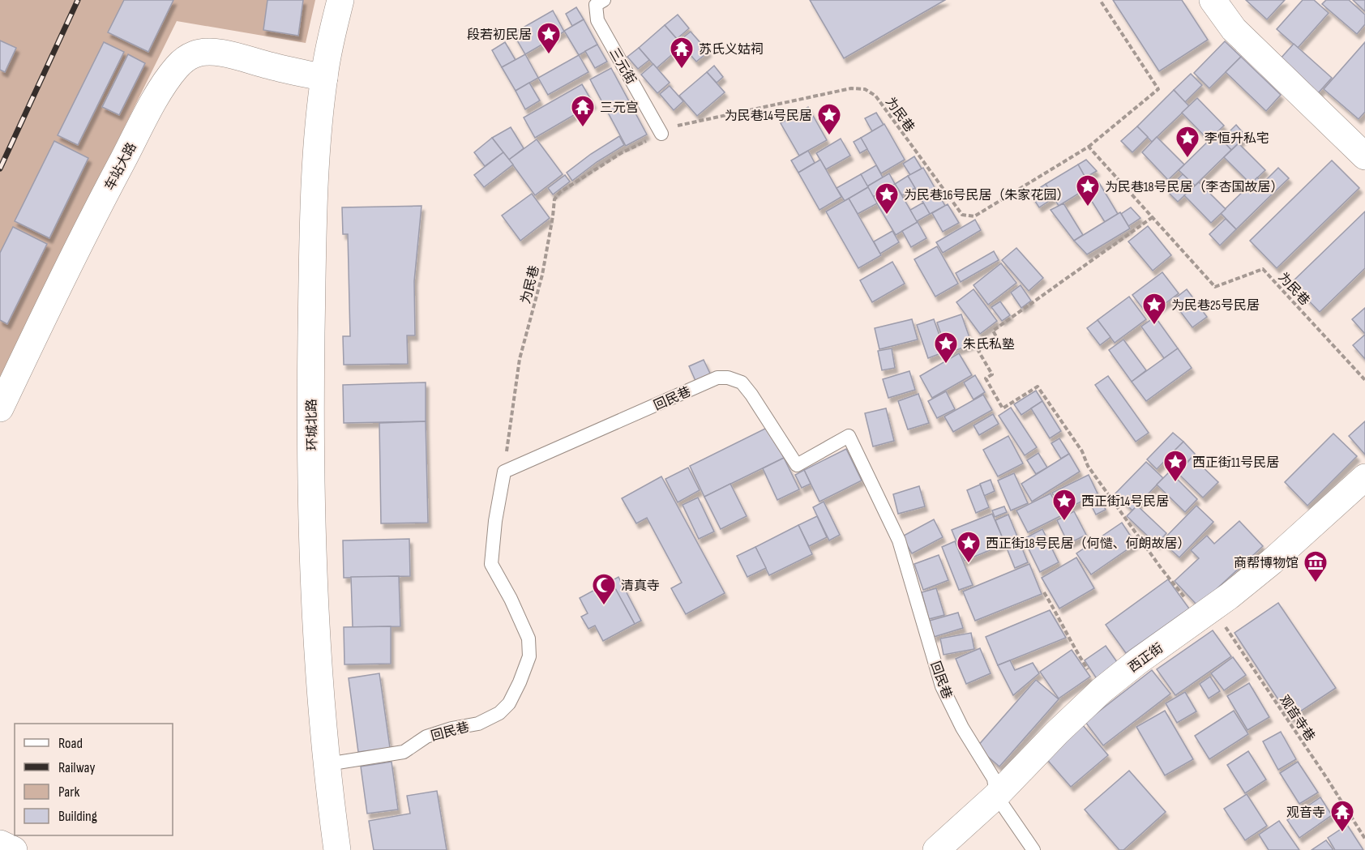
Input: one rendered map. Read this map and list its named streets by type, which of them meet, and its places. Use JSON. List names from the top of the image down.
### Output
{
  "streets": {
    "street": ["车站大路", "环城北路", "西正街"],
    "lane": ["三元街", "回民巷"],
    "path": ["为民巷", "观音寺巷"]
  },
  "crossings": [
    ["三元街", "为民巷"],
    ["为民巷", "回民巷"],
    ["为民巷", "观音寺巷"],
    ["车站大路", "环城北路"],
    ["回民巷", "环城北路"],
    ["回民巷", "西正街"],
    ["西正街", "观音寺巷"]
  ],
  "places": {
    "place": [
      "段若初民居",
      "为民巷14号民居",
      "李恒升私宅",
      "为民巷18号民居（李杏国故居）",
      "为民巷16号民居（朱家花园）",
      "为民巷25号民居",
      "朱氏私塾",
      "西正街11号民居",
      "西正街14号民居",
      "西正街18号民居（何慥、何朗故居）"
    ],
    "temple": ["苏氏义姑祠", "三元宫", "观音寺"],
    "museum": ["商帮博物馆"],
    "mosque": ["清真寺"]
  },
  "legend": [
    "Road",
    "Railway",
    "Park",
    "Building"
  ]
}
